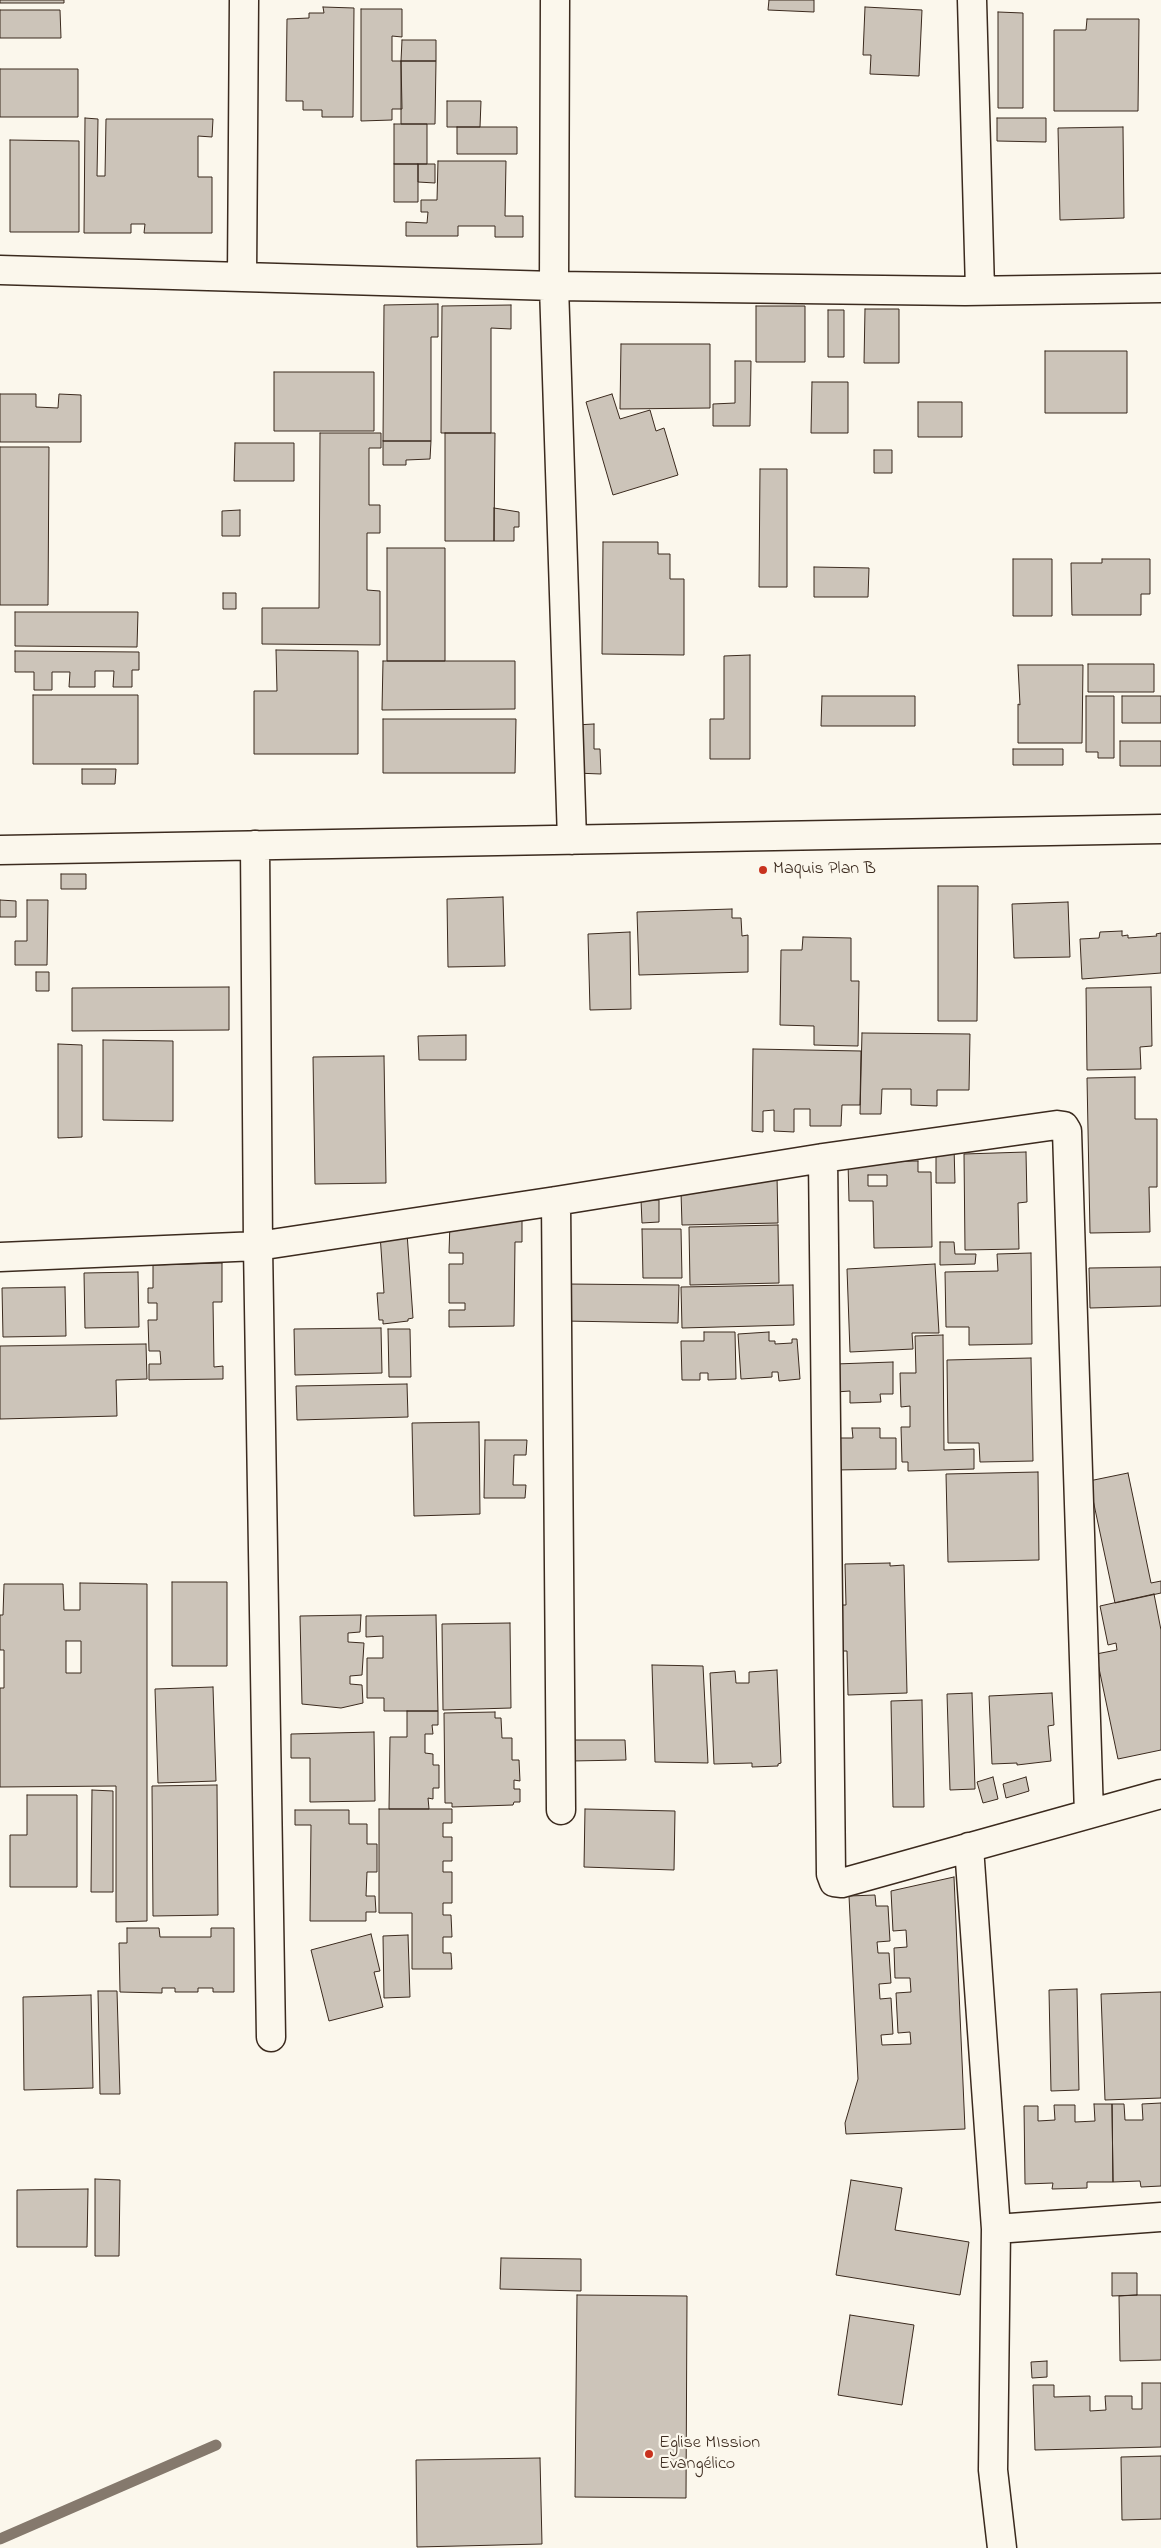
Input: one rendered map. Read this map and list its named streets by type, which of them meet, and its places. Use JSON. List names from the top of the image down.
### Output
{
  "places": ["Maquis Plan B", "Eglise MIssion Evangélico"]
}
